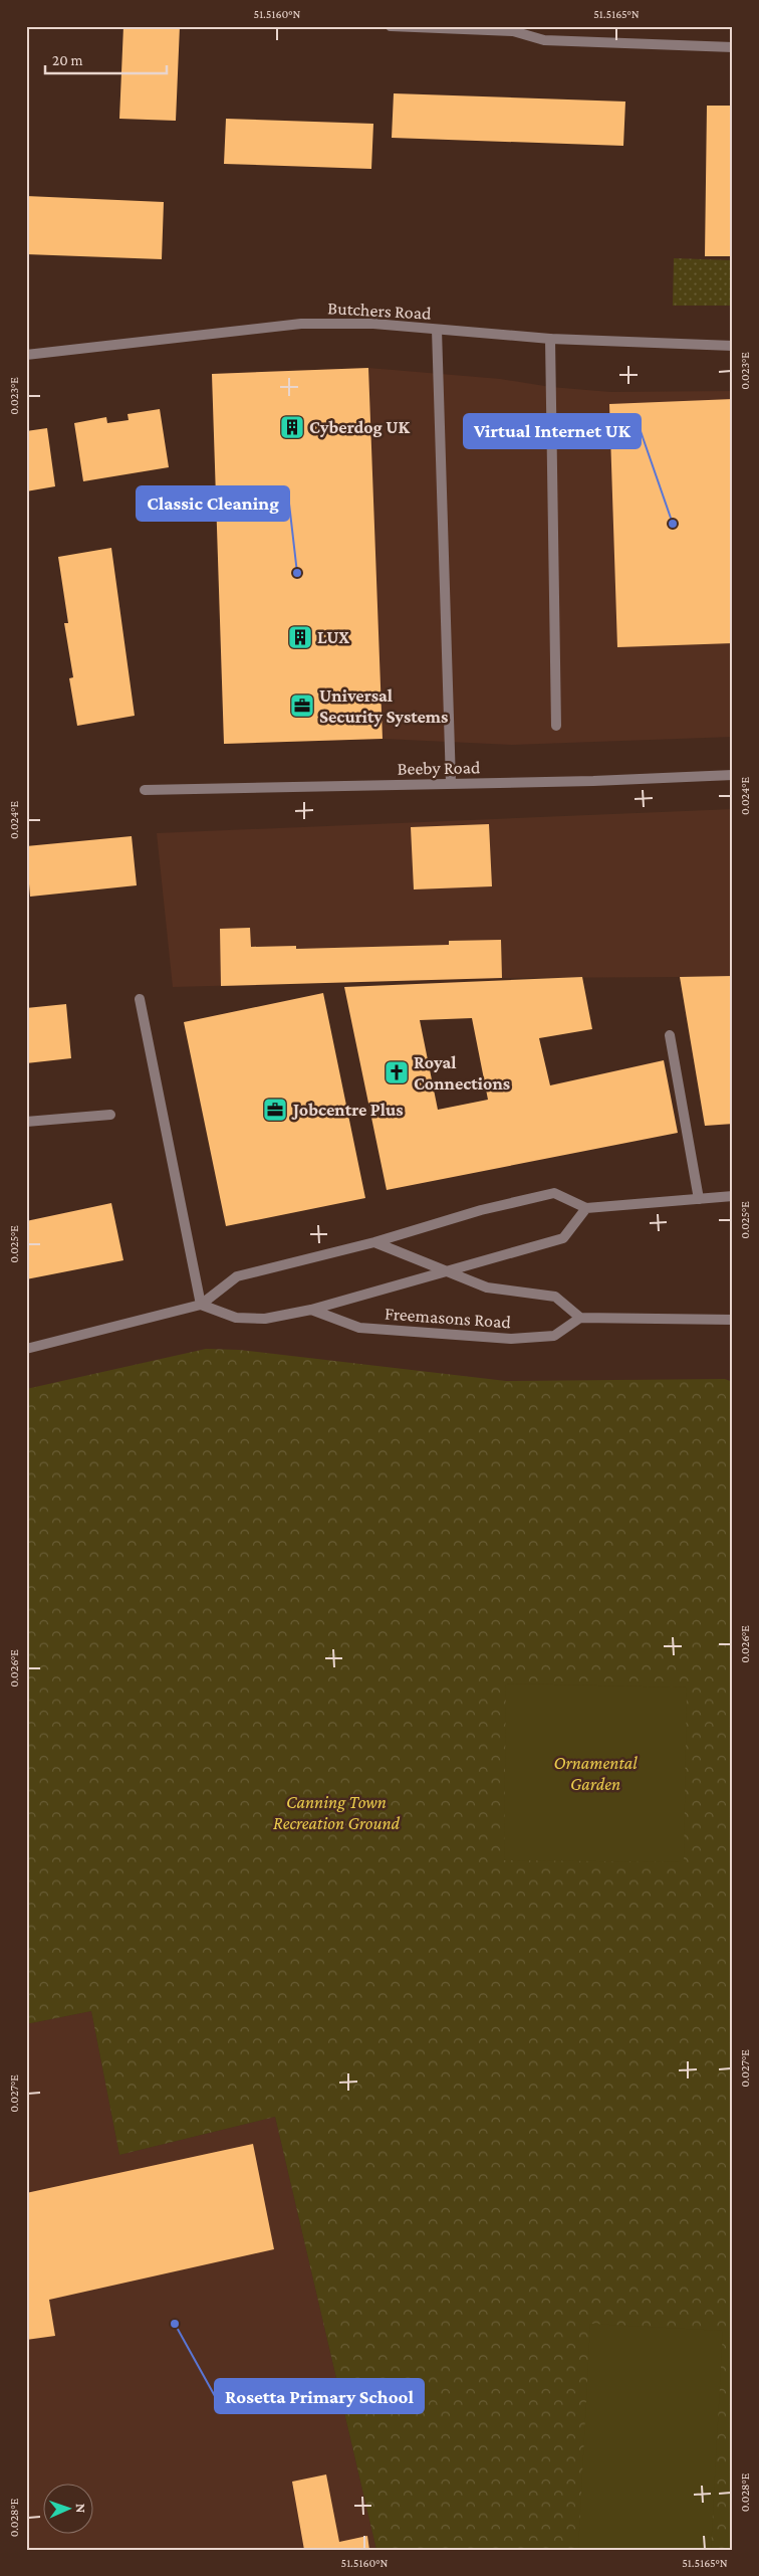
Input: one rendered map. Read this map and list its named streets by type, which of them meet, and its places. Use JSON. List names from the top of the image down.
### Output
{
  "streets": {
    "street": ["Butchers Road", "Beeby Road", "Freemasons Road"]
  },
  "parks": ["Ornamental Garden", "Canning Town Recreation Ground"],
  "places": {
    "building": ["Cyberdog UK", "LUX"],
    "other": ["Virtual Internet UK", "Classic Cleaning", "Rosetta Primary School"],
    "office": ["Universal Security Systems", "Jobcentre Plus"],
    "church": ["Royal Connections"]
  },
  "scale_bar": "20 m",
  "north": "right",
  "coordinates": [
    "51.5160°N",
    "51.5165°N",
    "0.023°E",
    "0.024°E",
    "0.025°E",
    "0.026°E",
    "0.027°E",
    "0.028°E"
  ]
}
